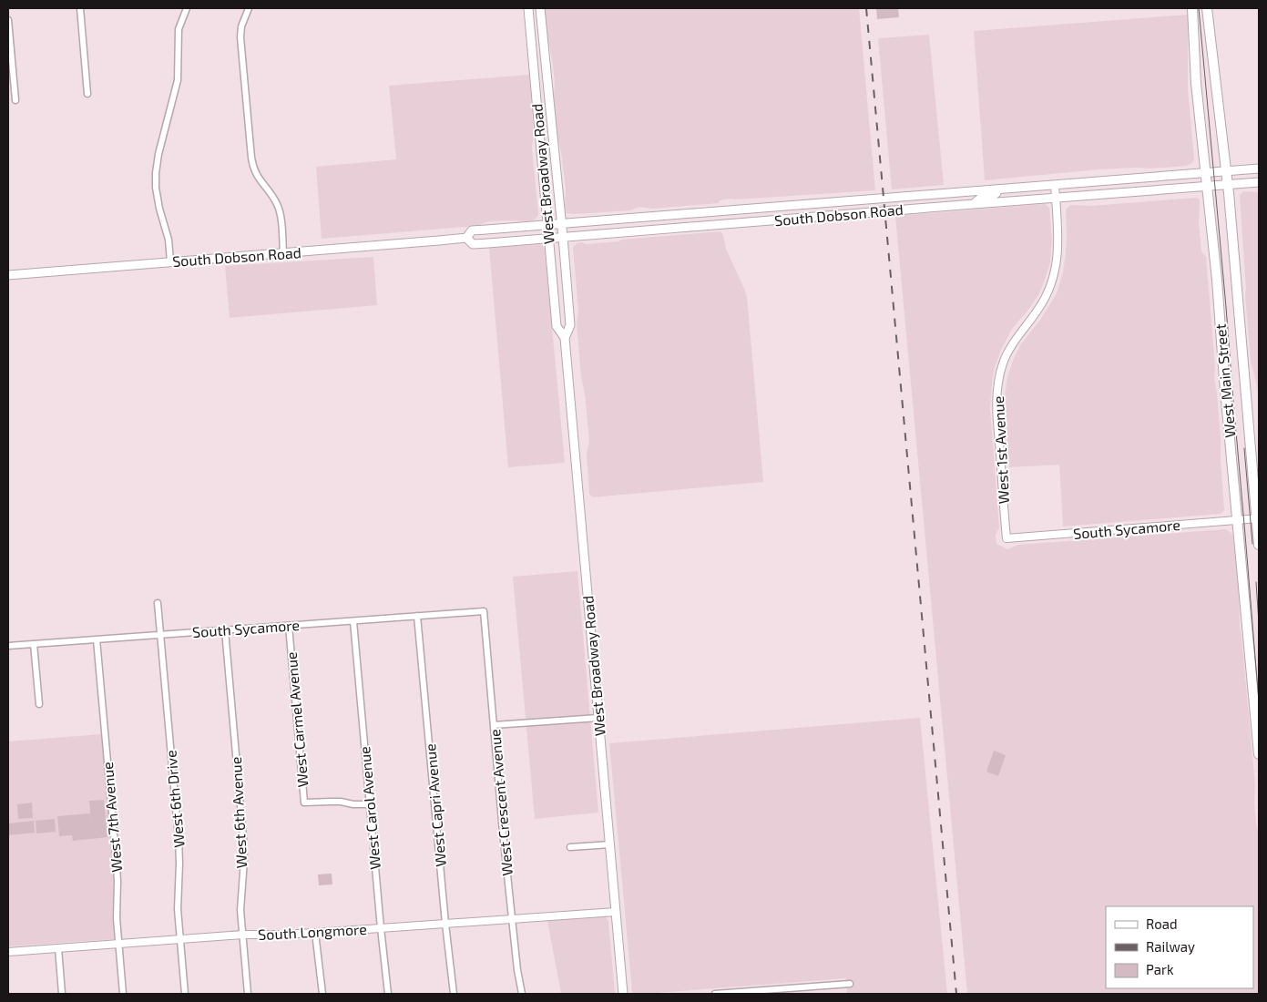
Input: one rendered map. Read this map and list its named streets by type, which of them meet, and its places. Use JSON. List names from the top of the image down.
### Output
{
  "streets": {
    "main road": ["West Broadway Road", "South Dobson Road", "West Main Street"],
    "street": [
      "West 1st Avenue",
      "South Sycamore",
      "West Carmel Avenue",
      "West 6th Drive",
      "West Crescent Avenue",
      "West Capri Avenue",
      "West Carol Avenue",
      "West 6th Avenue",
      "West 7th Avenue",
      "South Longmore"
    ]
  },
  "crossings": [
    ["West Broadway Road", "South Dobson Road"],
    ["West Broadway Road", "South Longmore"],
    ["South Dobson Road", "West Main Street"],
    ["South Dobson Road", "West 1st Avenue"],
    ["West Main Street", "South Sycamore"],
    ["West 1st Avenue", "South Sycamore"],
    ["South Sycamore", "West Carmel Avenue"],
    ["South Sycamore", "West 6th Drive"],
    ["South Sycamore", "West Crescent Avenue"],
    ["South Sycamore", "West Capri Avenue"],
    ["South Sycamore", "West Carol Avenue"],
    ["South Sycamore", "West 6th Avenue"],
    ["South Sycamore", "West 7th Avenue"],
    ["West Carmel Avenue", "West Carol Avenue"],
    ["West 6th Drive", "South Longmore"],
    ["West Crescent Avenue", "South Longmore"],
    ["West Capri Avenue", "South Longmore"],
    ["West Carol Avenue", "South Longmore"],
    ["West 6th Avenue", "South Longmore"],
    ["West 7th Avenue", "South Longmore"]
  ],
  "legend": ["Road", "Railway", "Park"]
}
